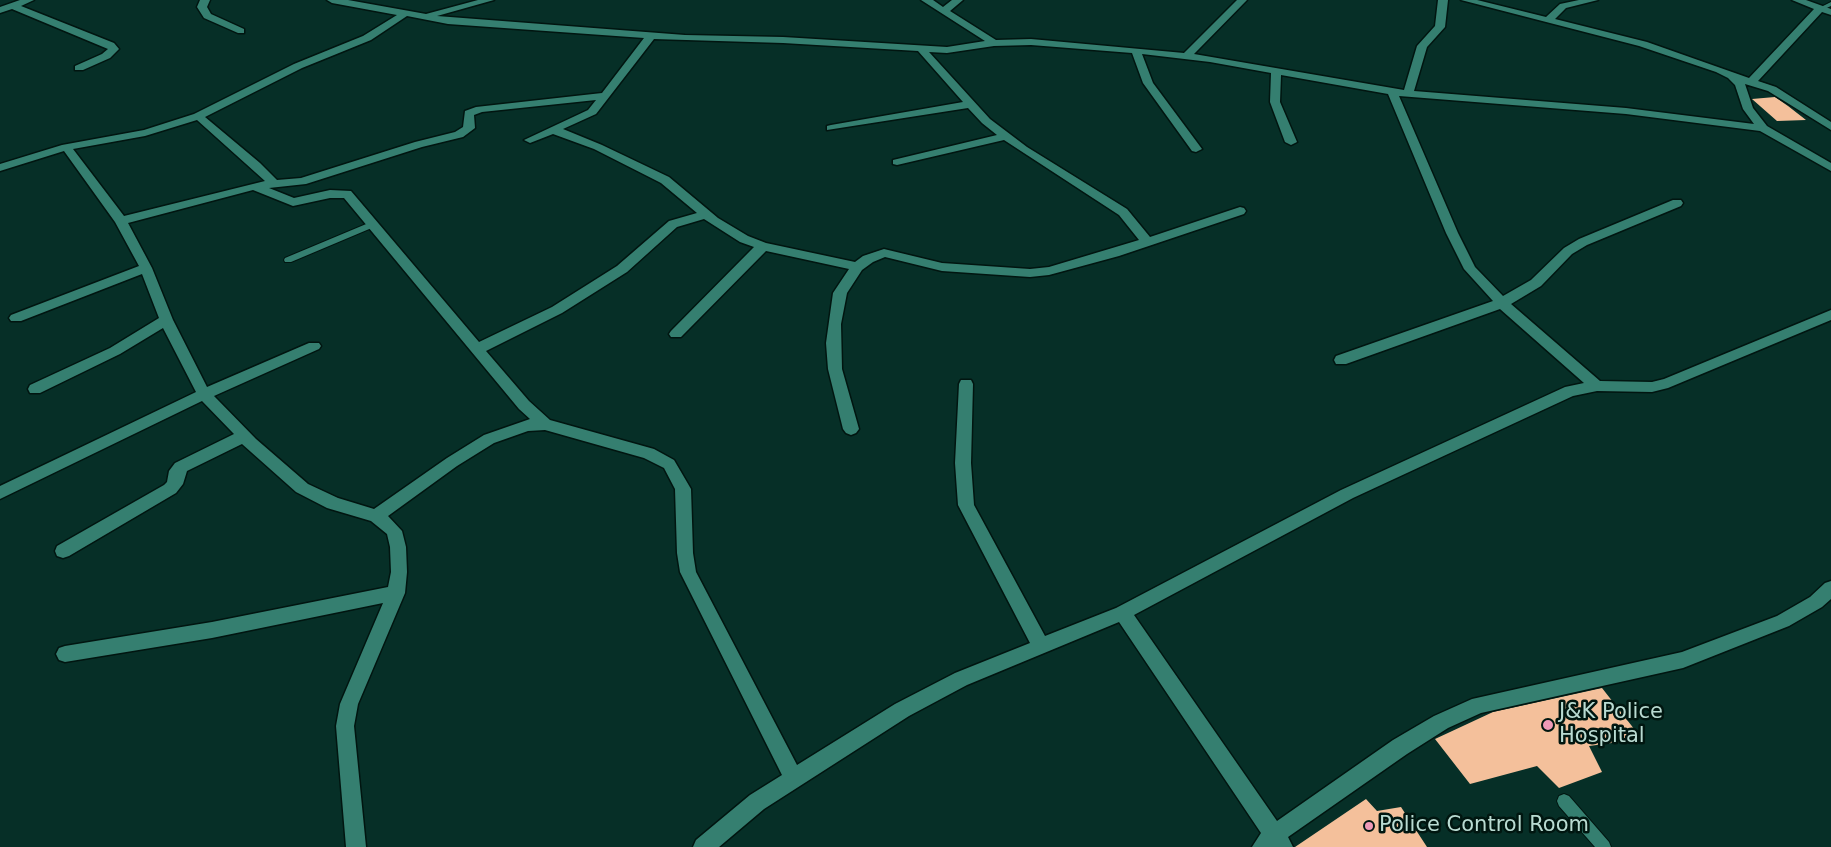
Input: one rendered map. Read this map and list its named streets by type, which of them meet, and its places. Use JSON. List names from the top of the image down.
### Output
{
  "places": ["J&K Police Hospital", "Police Control Room"]
}
